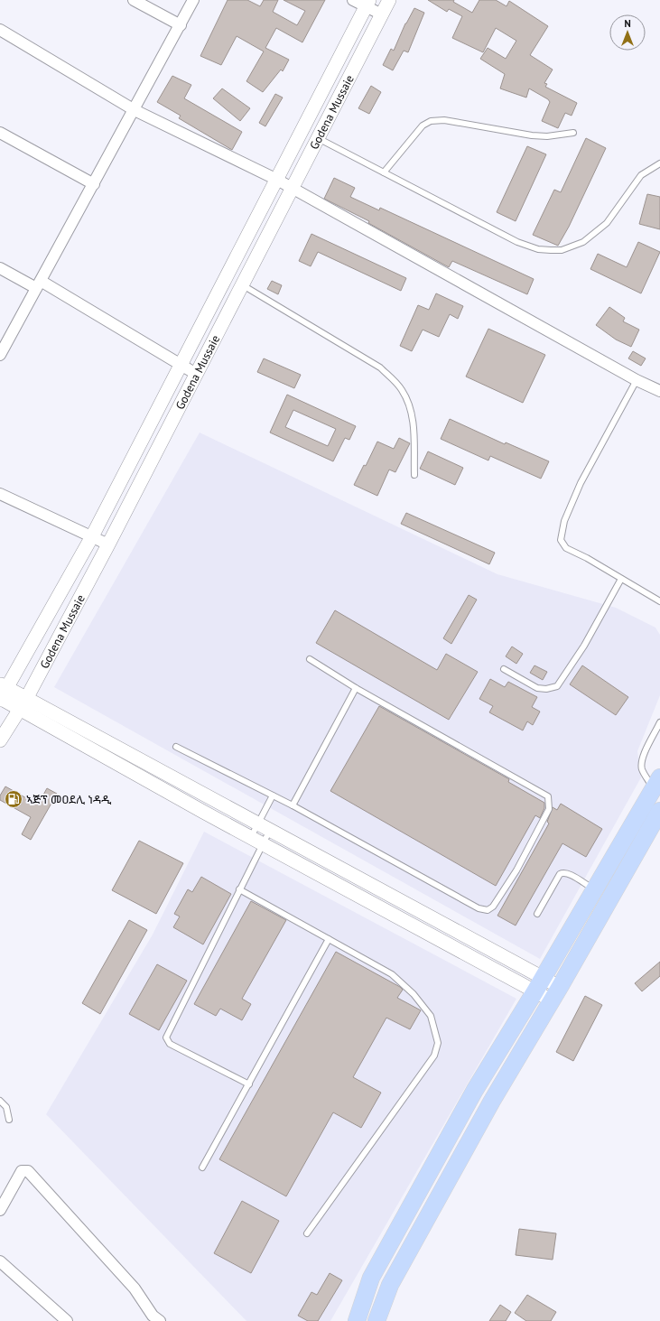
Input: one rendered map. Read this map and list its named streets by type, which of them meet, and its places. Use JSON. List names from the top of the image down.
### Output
{
  "streets": {
    "street": ["Godena Mussaie"]
  },
  "places": {
    "fuel station": ["ኣጅፕ መዐደሊ ነዳዲ"]
  },
  "north": "top"
}
